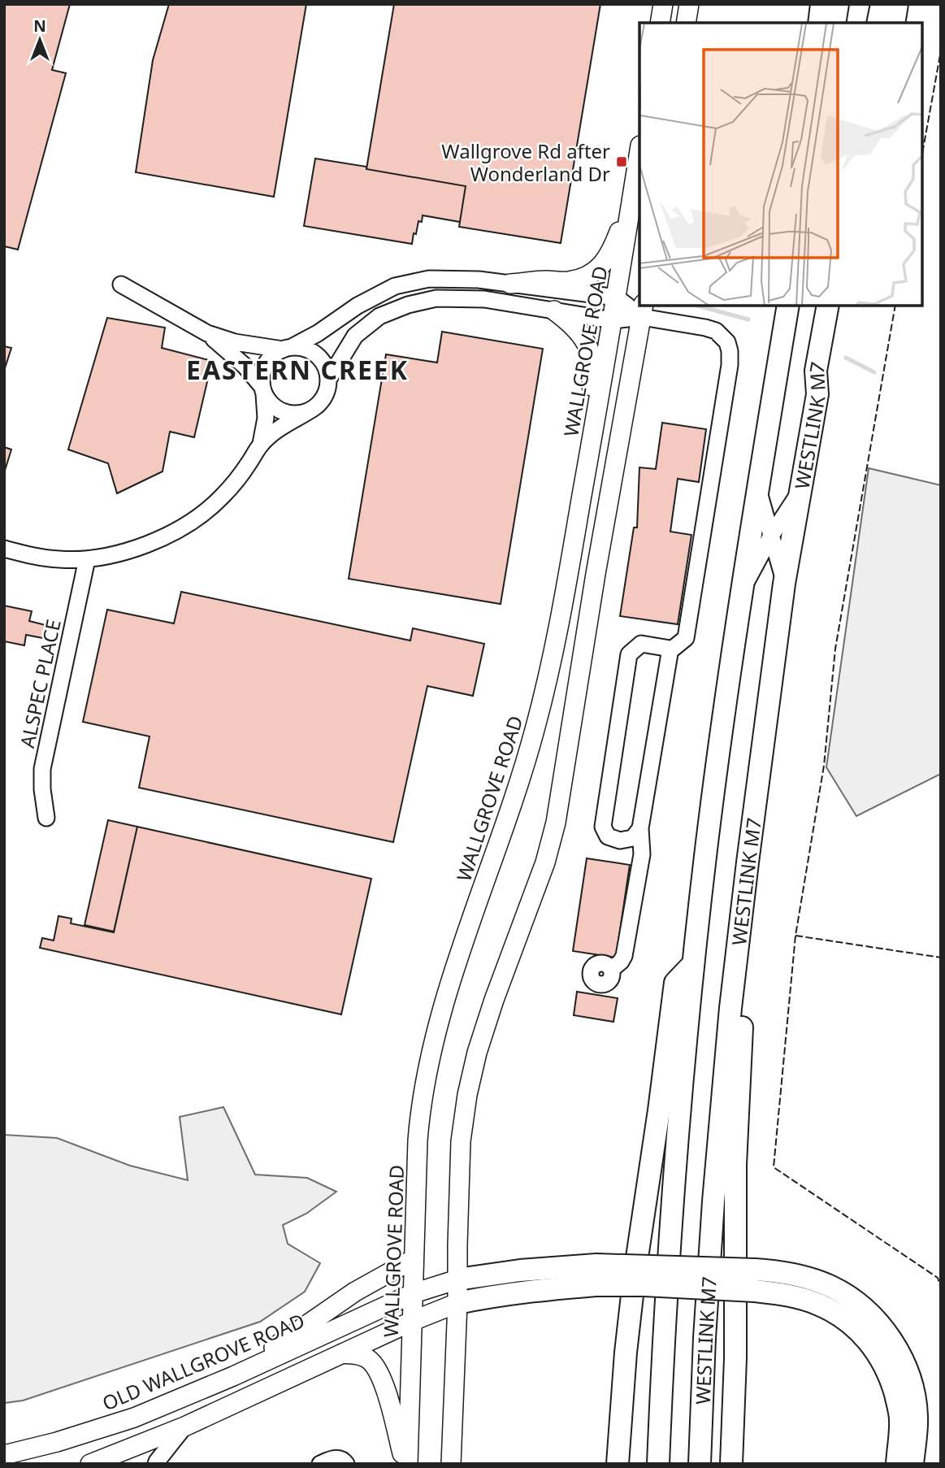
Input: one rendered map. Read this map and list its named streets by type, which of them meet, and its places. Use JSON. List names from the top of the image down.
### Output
{
  "streets": {
    "highway": ["WESTLINK M7"],
    "main road": ["WALLGROVE ROAD", "OLD WALLGROVE ROAD"],
    "street": ["ALSPEC PLACE"]
  },
  "crossings": [
    ["WALLGROVE ROAD", "OLD WALLGROVE ROAD"]
  ],
  "districts": ["EASTERN CREEK"],
  "places": {
    "transit": ["Wallgrove Rd after Wonderland Dr"]
  },
  "north": "top"
}
